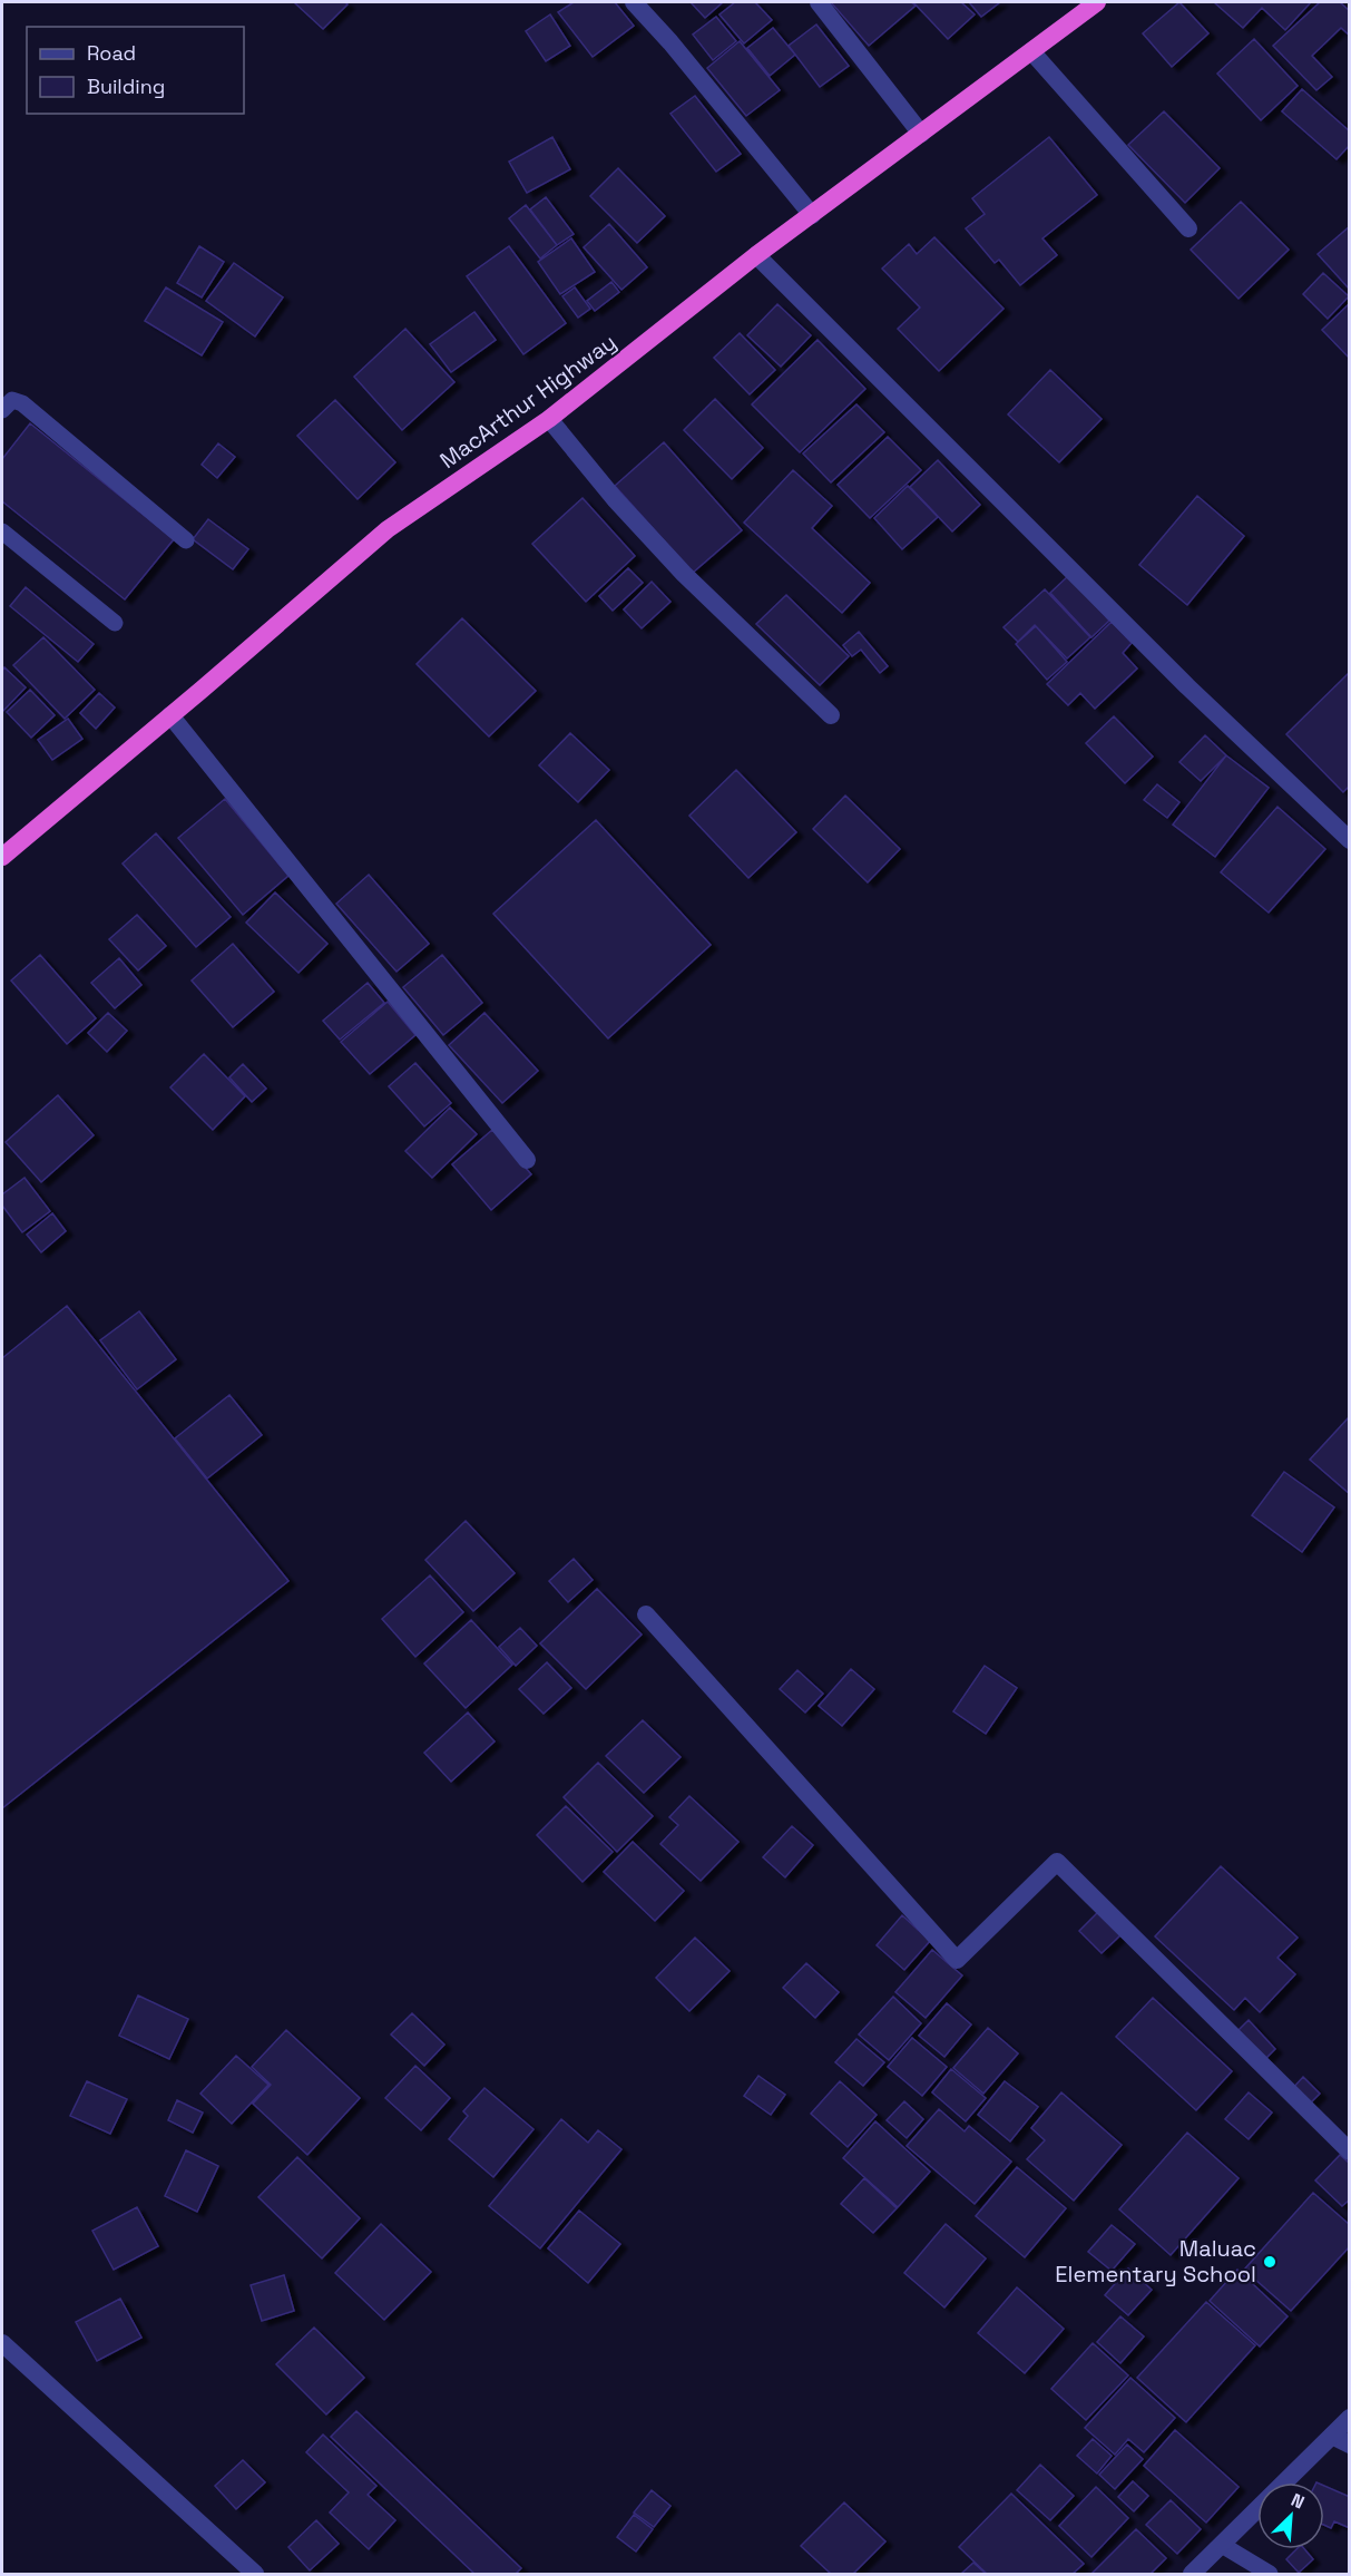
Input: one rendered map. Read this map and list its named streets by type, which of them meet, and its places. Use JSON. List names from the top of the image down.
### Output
{
  "streets": {
    "highway": ["MacArthur Highway"]
  },
  "places": ["Maluac Elementary School"],
  "legend": ["Road", "Building"],
  "north": "top right"
}
